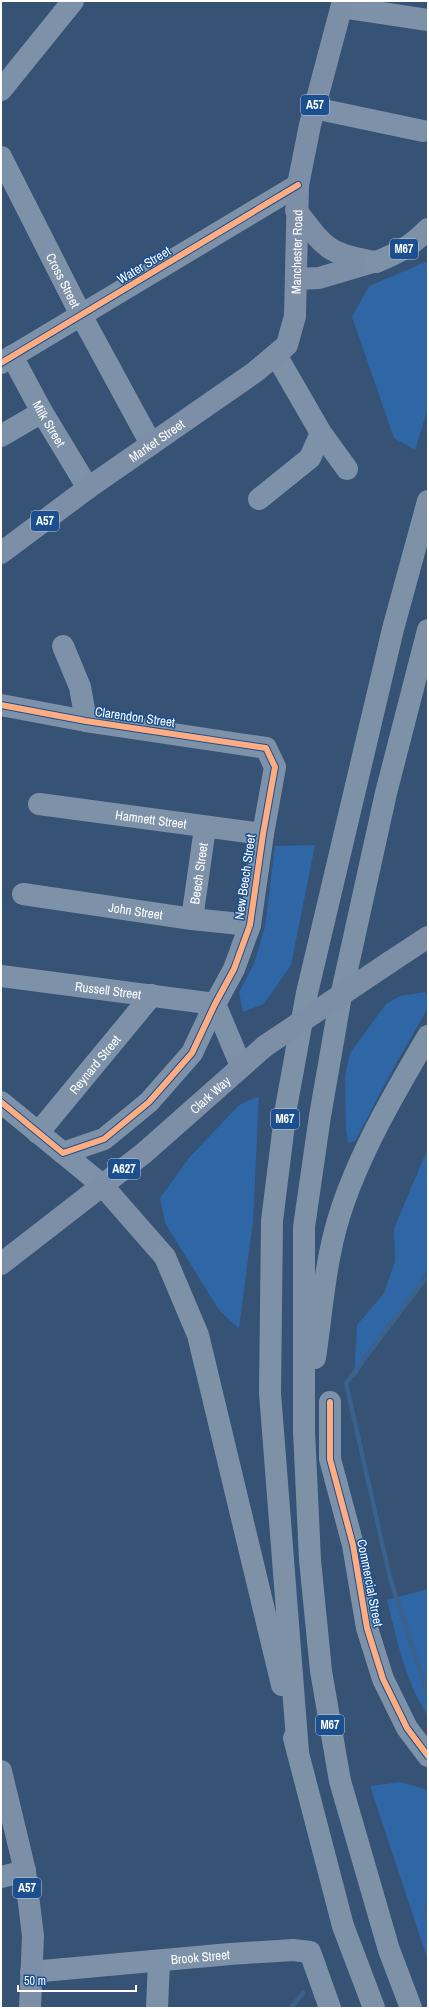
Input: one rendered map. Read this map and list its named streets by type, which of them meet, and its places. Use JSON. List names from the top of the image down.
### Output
{
  "streets": {
    "highway": ["M67"],
    "main road": [
      "A57",
      "Manchester Road",
      "Market Street",
      "Clark Way",
      "A627"
    ],
    "street": [
      "Water Street",
      "Cross Street",
      "Milk Street",
      "Clarendon Street",
      "Hamnett Street",
      "Beech Street",
      "New Beech Street",
      "John Street",
      "Russell Street",
      "Reynard Street",
      "Commercial Street",
      "Brook Street"
    ]
  },
  "crossings": [
    ["A57", "Brook Street"],
    ["M67", "A627"],
    ["Manchester Road", "Water Street"],
    ["Manchester Road", "Market Street"],
    ["Water Street", "Cross Street"],
    ["Water Street", "Milk Street"],
    ["Cross Street", "Market Street"],
    ["Milk Street", "Market Street"],
    ["Clarendon Street", "New Beech Street"],
    ["Hamnett Street", "Beech Street"],
    ["Hamnett Street", "New Beech Street"],
    ["Beech Street", "John Street"],
    ["New Beech Street", "John Street"],
    ["New Beech Street", "Russell Street"],
    ["Russell Street", "Reynard Street"],
    ["Clark Way", "A627"]
  ],
  "scale_bar": "50 m"
}
